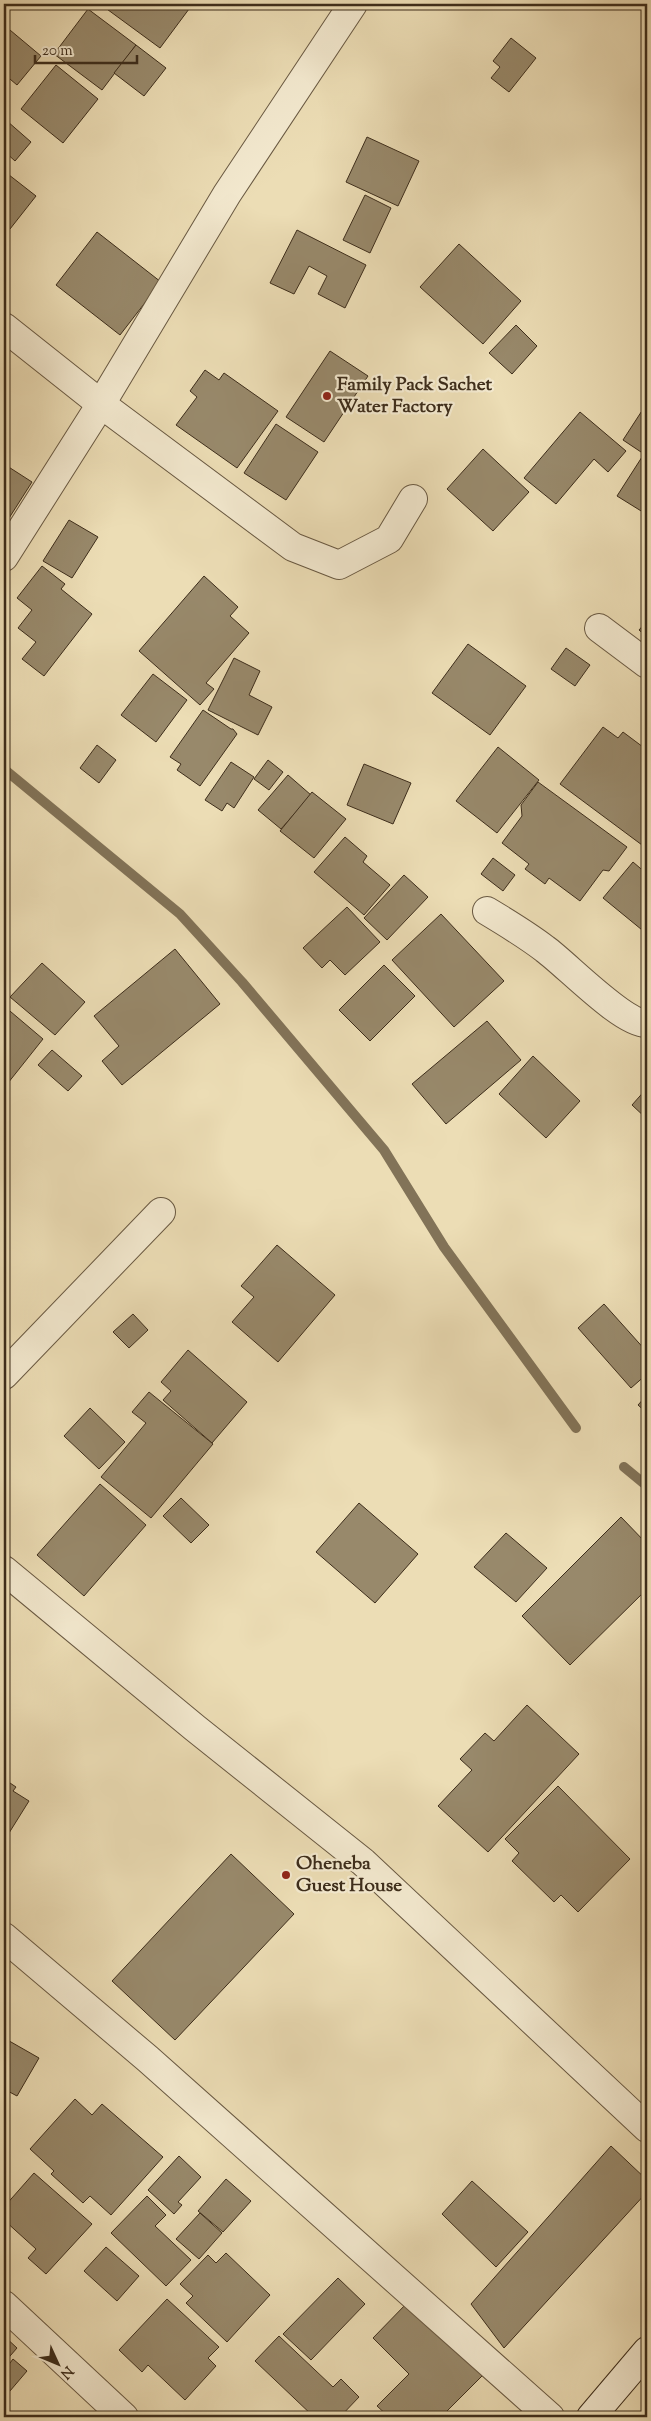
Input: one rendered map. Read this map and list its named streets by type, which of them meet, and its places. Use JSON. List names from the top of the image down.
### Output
{
  "places": ["Family Pack Sachet Water Factory", "Oheneba Guest House"],
  "scale_bar": "20 m",
  "north": "bottom right"
}
